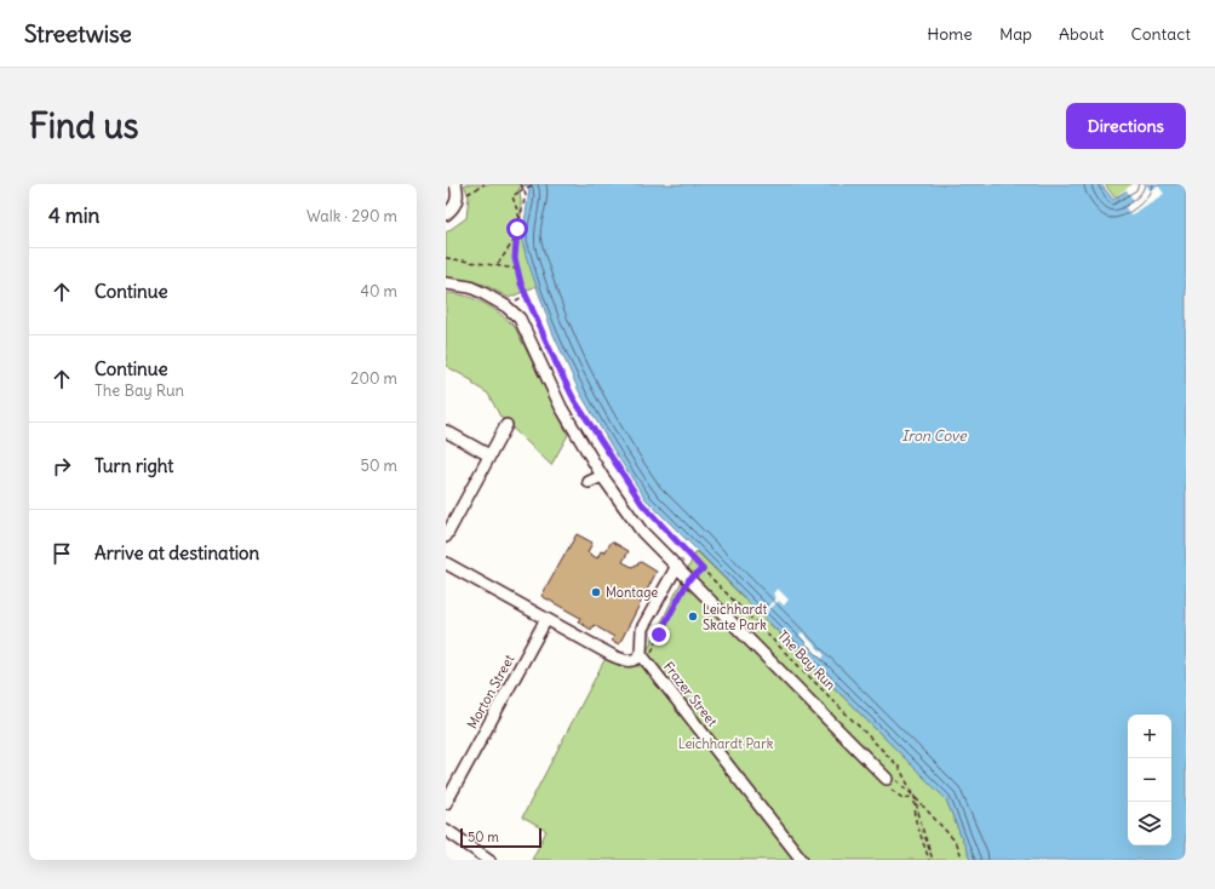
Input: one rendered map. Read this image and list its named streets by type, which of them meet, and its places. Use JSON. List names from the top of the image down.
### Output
{
  "streets": {
    "street": ["Morton Street", "Frazer Street"],
    "path": ["The Bay Run"]
  },
  "water": ["Iron Cove"],
  "parks": ["Leichhardt Park"],
  "places": ["Montage", "Leichhardt Skate Park"],
  "scale_bar": "50 m",
  "page": {
    "header": "Streetwise",
    "nav": [
      "Home",
      "Map",
      "About",
      "Contact"
    ],
    "buttons": "Directions",
    "title": "Find us",
    "heading": ["4 min", "Walk · 290 m"],
    "list": [
      ["Continue", "40 m"],
      ["Continue", "The Bay Run", "200 m"],
      ["Turn right", "50 m"],
      "Arrive at destination"
    ],
    "map_buttons": ["+", "−"],
    "scale": "50 m"
  }
}
